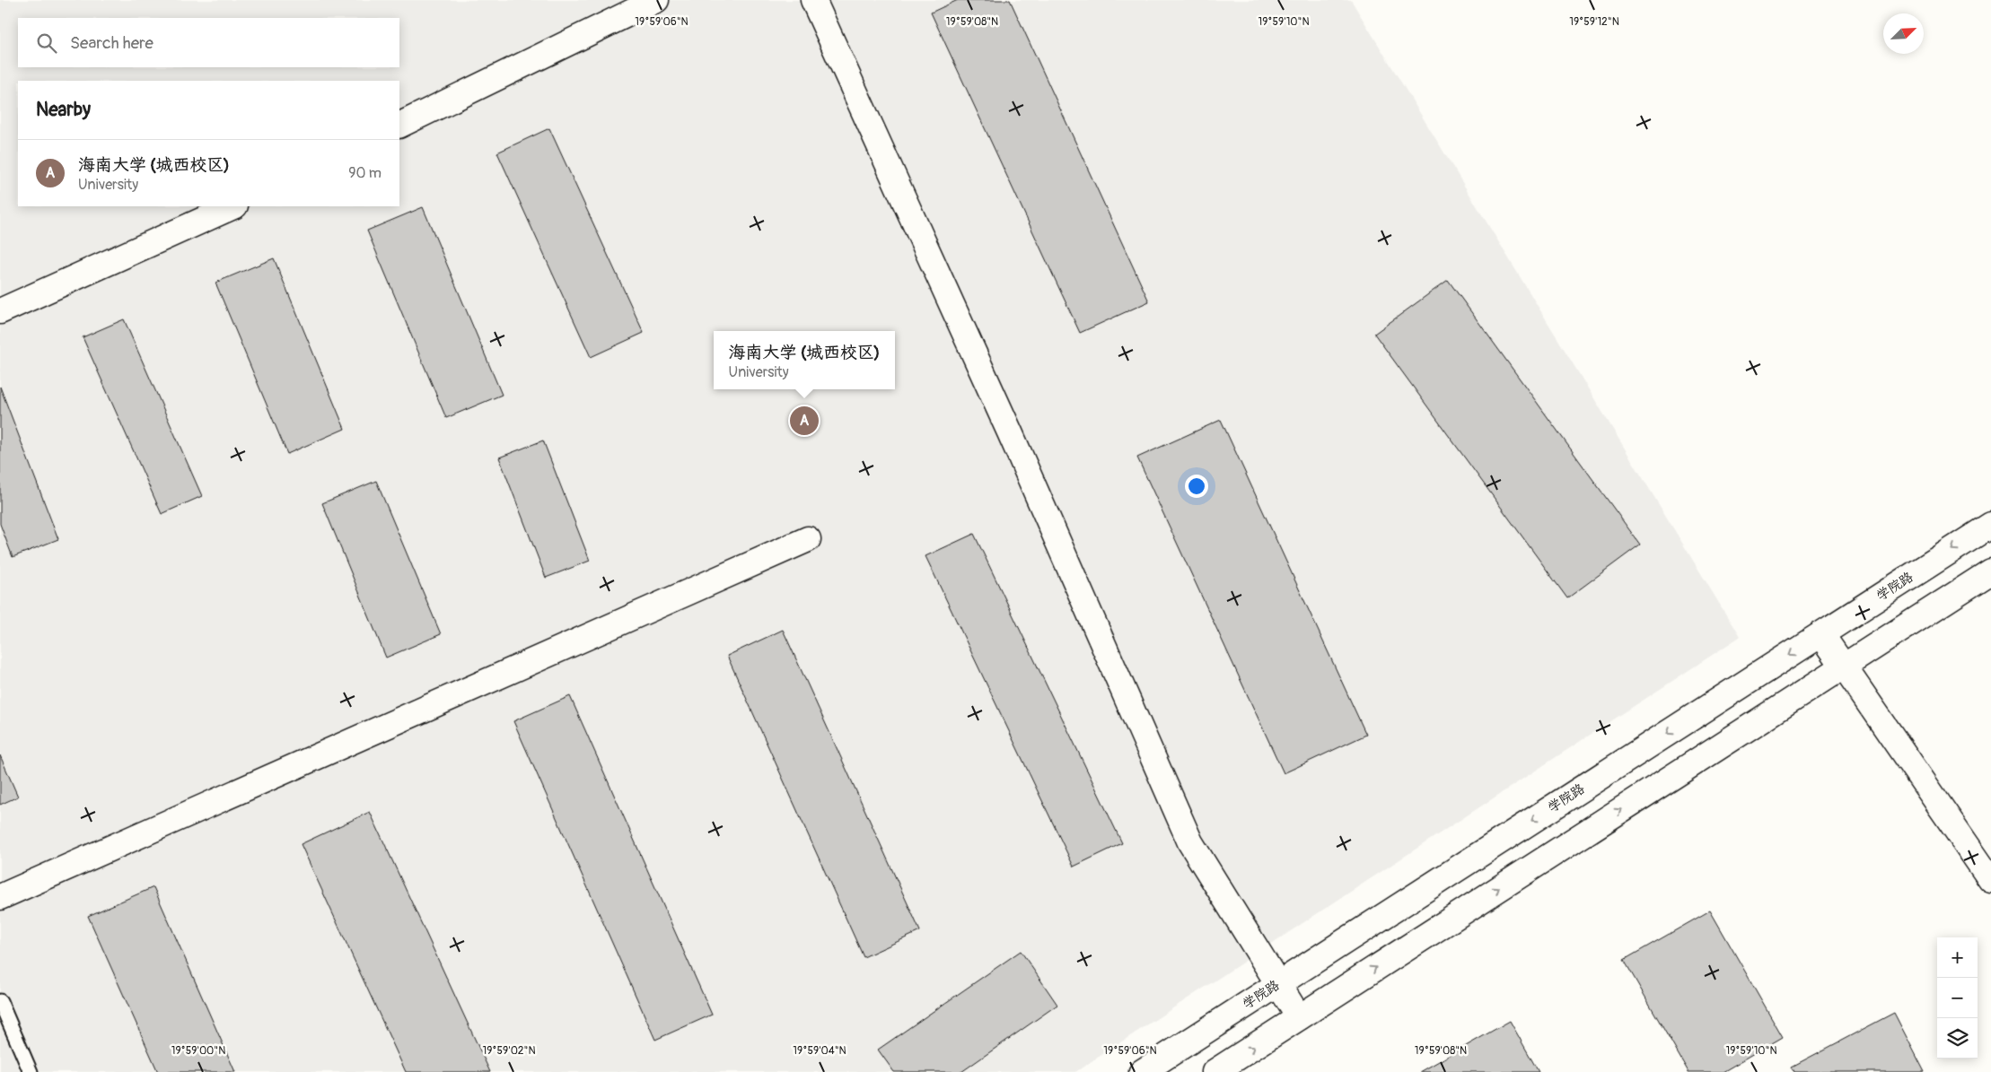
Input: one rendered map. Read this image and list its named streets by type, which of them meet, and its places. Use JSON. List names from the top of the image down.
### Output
{
  "streets": {
    "street": ["学院路"]
  },
  "north": "top right",
  "page": {
    "search": "Search here",
    "heading": "Nearby",
    "list": [
      {
        "mark": "A",
        "name": "海南大学 (城西校区)",
        "note": "University",
        "value": "90 m"
      }
    ],
    "popup": ["海南大学 (城西校区)", "University"],
    "pins": "A",
    "map_buttons": ["+", "−"]
  },
  "coordinates": [
    "19°59'10\"N",
    "19°59'12\"N",
    "19°59'06\"N",
    "19°59'08\"N",
    "19°59'00\"N",
    "19°59'02\"N",
    "19°59'04\"N"
  ]
}
